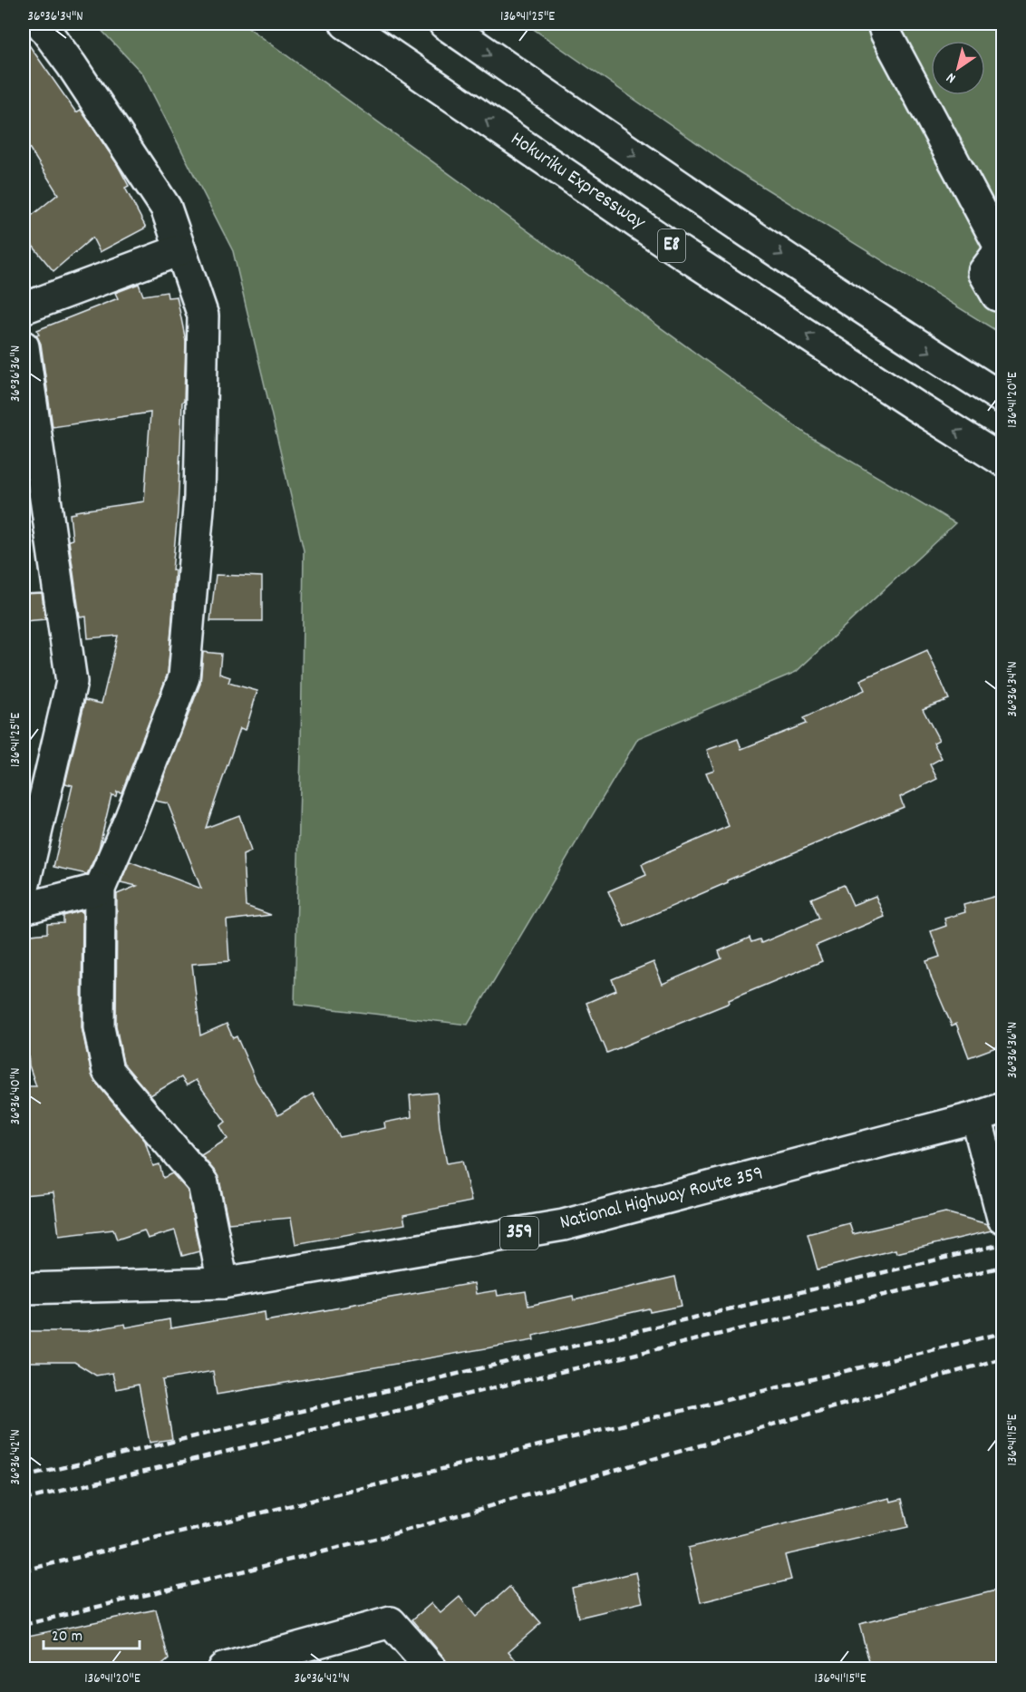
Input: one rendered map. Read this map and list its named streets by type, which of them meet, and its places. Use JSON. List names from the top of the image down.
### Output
{
  "streets": {
    "main road": [
      "Hokuriku Expressway",
      "E8",
      "National Highway Route 359",
      "359"
    ]
  },
  "scale_bar": "20 m",
  "north": "bottom left",
  "coordinates": [
    "36°36'34\"N",
    "136°41'25\"E",
    "36°36'36\"N",
    "136°41'20\"E",
    "36°36'40\"N",
    "136°41'15\"E",
    "36°36'42\"N"
  ]
}
